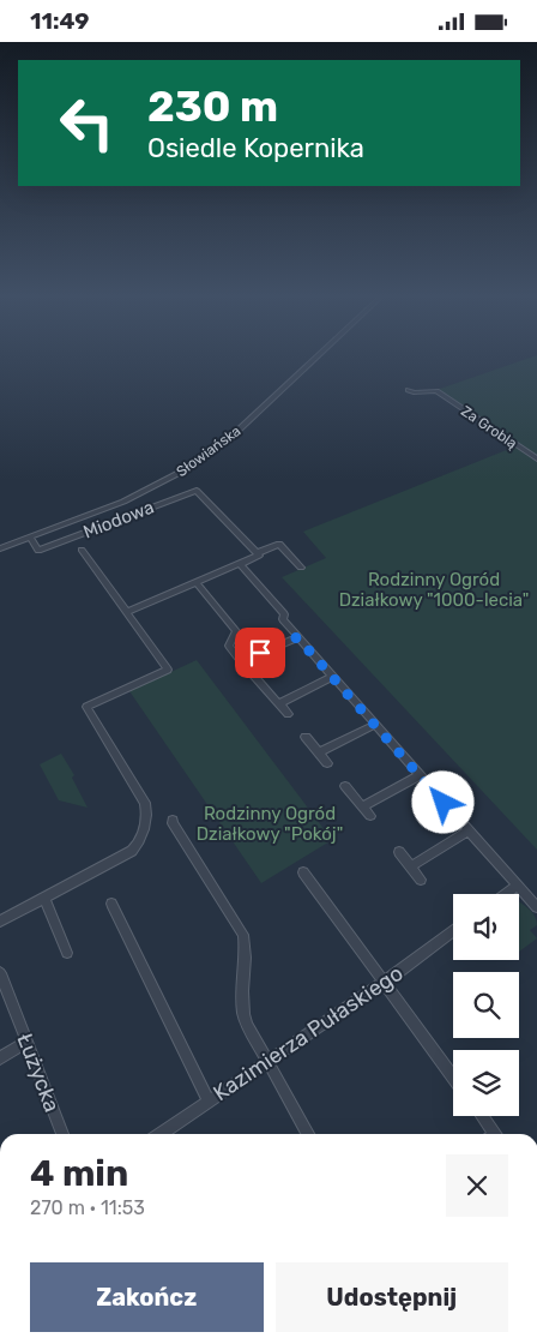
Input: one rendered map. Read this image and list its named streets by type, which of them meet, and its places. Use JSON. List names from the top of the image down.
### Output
{
  "streets": {
    "street": [
      "Za Groblą",
      "Słowiańska",
      "Miodowa",
      "Kazimierza Pułaskiego",
      "Łużycka"
    ]
  },
  "crossings": [
    ["Słowiańska", "Miodowa"]
  ],
  "parks": ["Rodzinny Ogród Działkowy \"1000-lecia\"", "Rodzinny Ogród Działkowy \"Pokój\""],
  "page": {
    "status": "11:49",
    "turn": ["230 m", "Osiedle Kopernika"],
    "heading": ["4 min", "270 m · 11:53"],
    "buttons": ["Zakończ", "Udostępnij"]
  }
}
